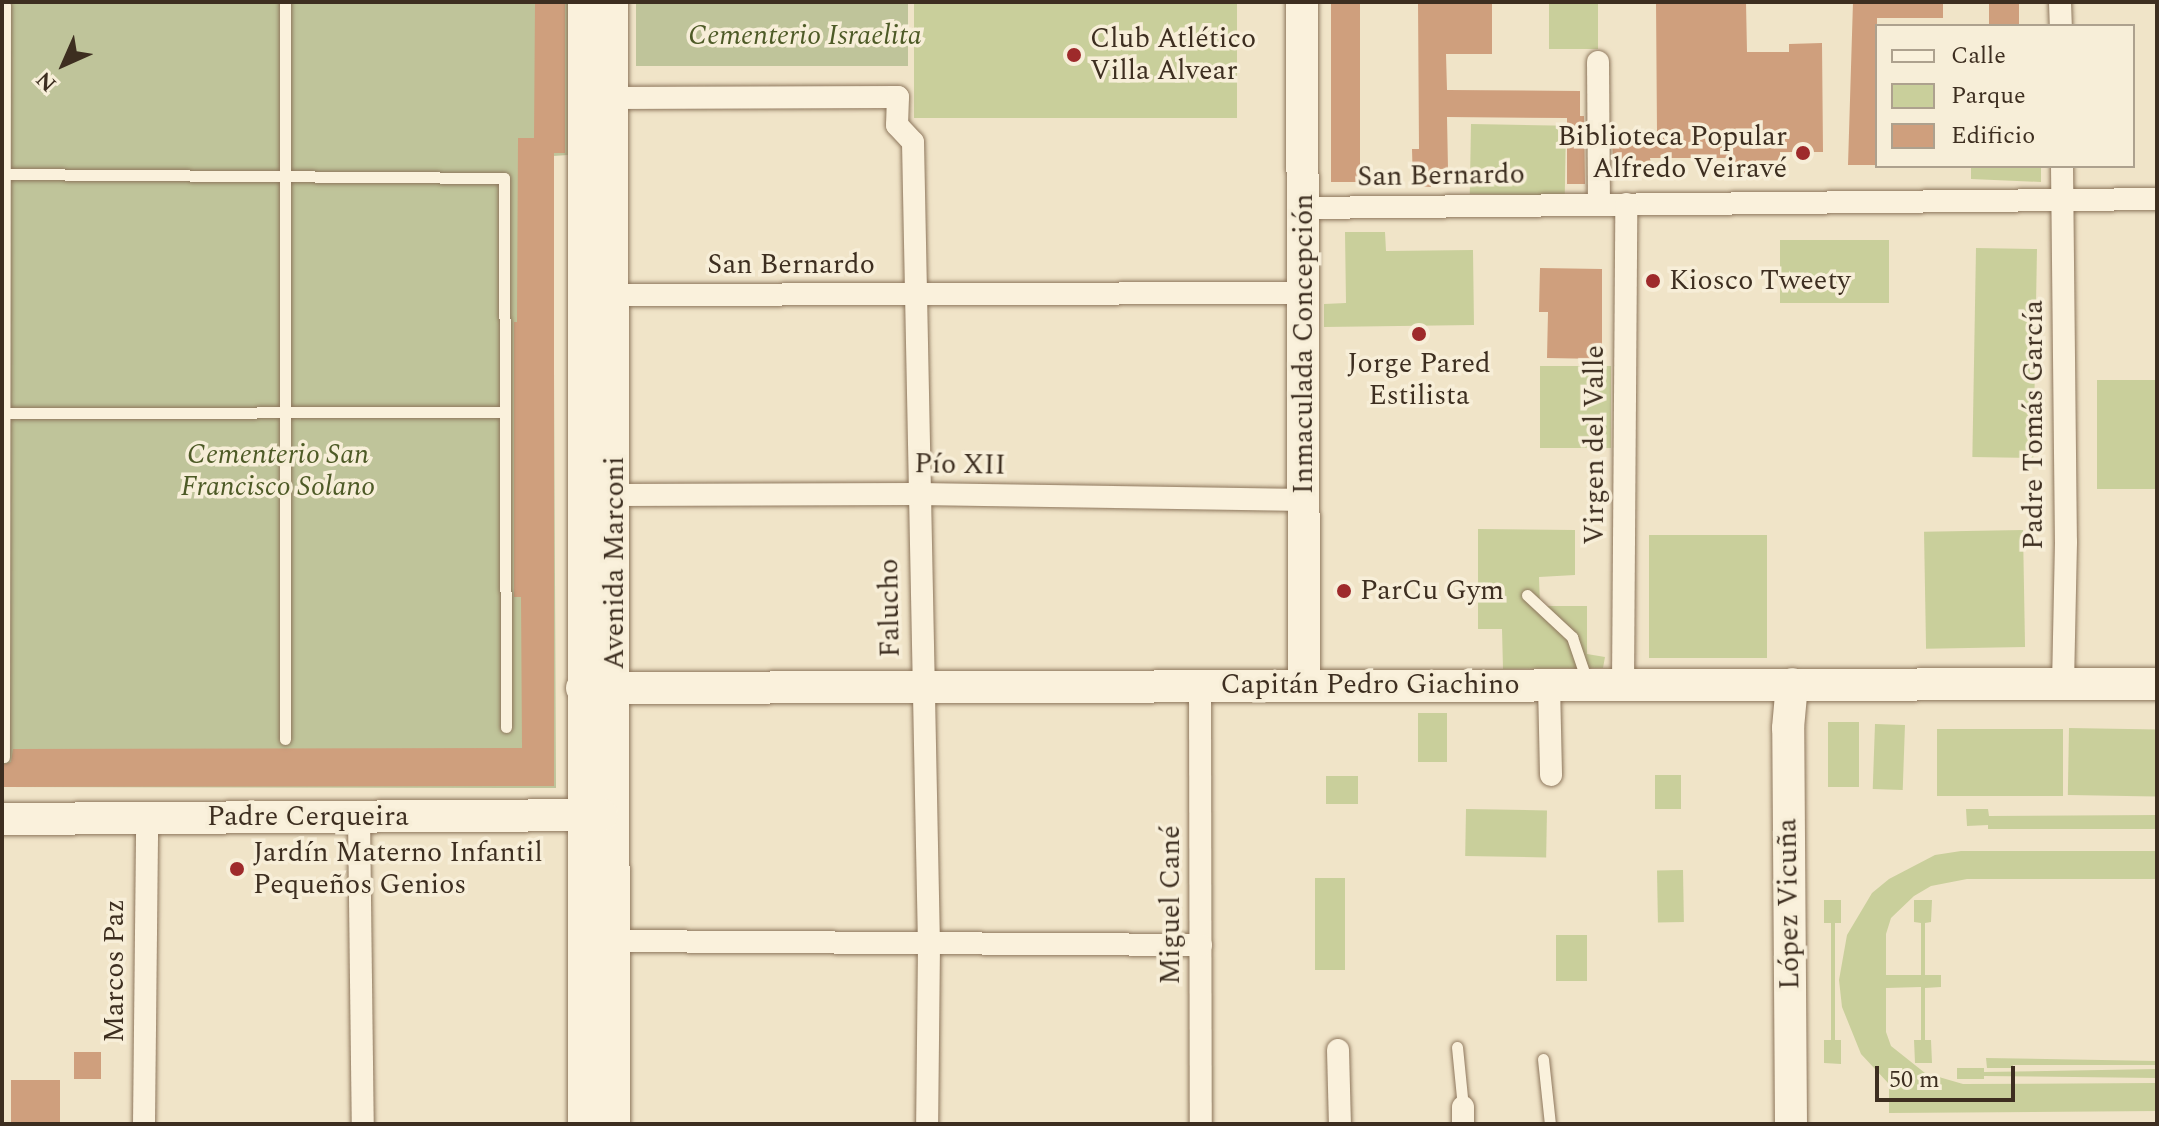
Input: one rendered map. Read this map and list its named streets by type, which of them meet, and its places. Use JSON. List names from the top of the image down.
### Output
{
  "streets": {
    "street": [
      "San Bernardo",
      "Inmaculada Concepción",
      "Padre Tomás García",
      "Virgen del Valle",
      "Pío XII",
      "Avenida Marconi",
      "Falucho",
      "Capitán Pedro Giachino",
      "Padre Cerqueira",
      "López Vicuña",
      "Miguel Cané",
      "Marcos Paz"
    ]
  },
  "crossings": [
    ["San Bernardo", "Inmaculada Concepción"],
    ["San Bernardo", "Padre Tomás García"],
    ["San Bernardo", "Virgen del Valle"],
    ["San Bernardo", "Avenida Marconi"],
    ["San Bernardo", "Falucho"],
    ["Inmaculada Concepción", "Pío XII"],
    ["Inmaculada Concepción", "Capitán Pedro Giachino"],
    ["Padre Tomás García", "Capitán Pedro Giachino"],
    ["Virgen del Valle", "Capitán Pedro Giachino"],
    ["Pío XII", "Avenida Marconi"],
    ["Pío XII", "Falucho"],
    ["Avenida Marconi", "Falucho"],
    ["Avenida Marconi", "Capitán Pedro Giachino"],
    ["Avenida Marconi", "Padre Cerqueira"],
    ["Falucho", "Capitán Pedro Giachino"],
    ["Capitán Pedro Giachino", "López Vicuña"],
    ["Capitán Pedro Giachino", "Miguel Cané"],
    ["Padre Cerqueira", "Marcos Paz"]
  ],
  "parks": ["Cementerio Israelita", "Cementerio San Francisco Solano"],
  "places": [
    "Club Atlético Villa Alvear",
    "Biblioteca Popular Alfredo Veiravé",
    "Kiosco Tweety",
    "Jorge Pared Estilista",
    "ParCu Gym",
    "Jardín Materno Infantil Pequeños Genios"
  ],
  "legend": ["Calle", "Parque", "Edificio"],
  "scale_bar": "50 m",
  "north": "bottom left"
}
